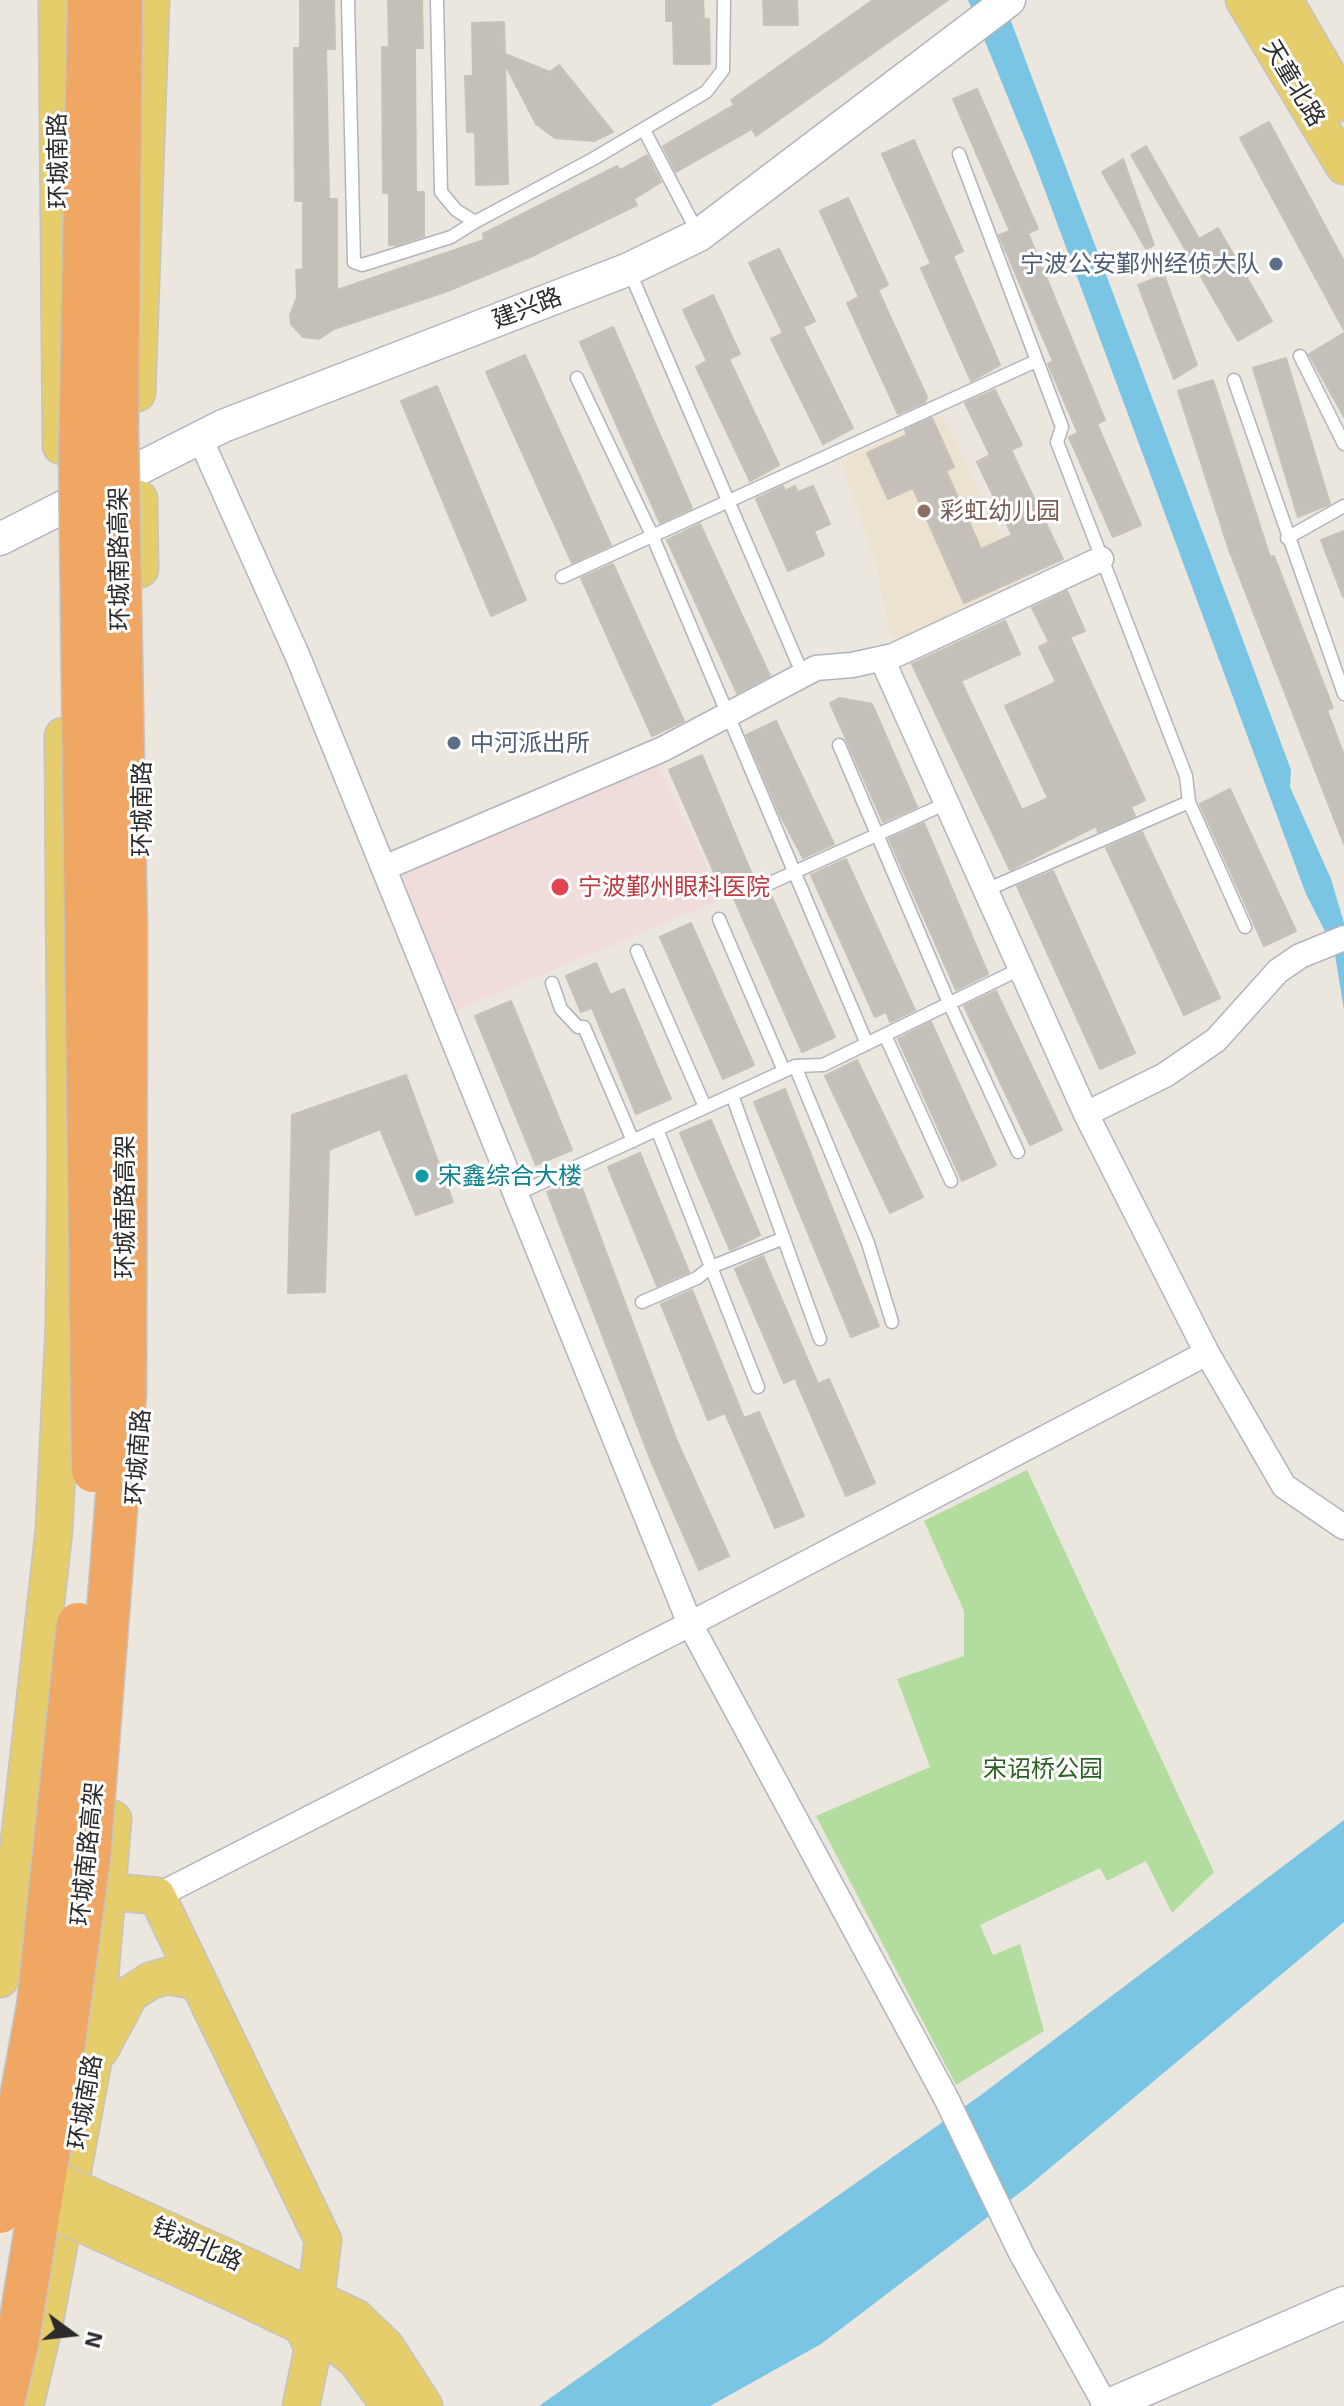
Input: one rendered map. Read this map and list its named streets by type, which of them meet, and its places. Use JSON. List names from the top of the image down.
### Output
{
  "streets": {
    "highway": ["环城南路高架"],
    "main road": ["天童北路", "环城南路", "钱湖北路"],
    "street": ["建兴路"]
  },
  "parks": ["宋诏桥公园"],
  "places": [
    "宁波公安鄞州经侦大队",
    "彩虹幼儿园",
    "中河派出所",
    "宁波鄞州眼科医院",
    "宋鑫综合大楼"
  ],
  "north": "right"
}
